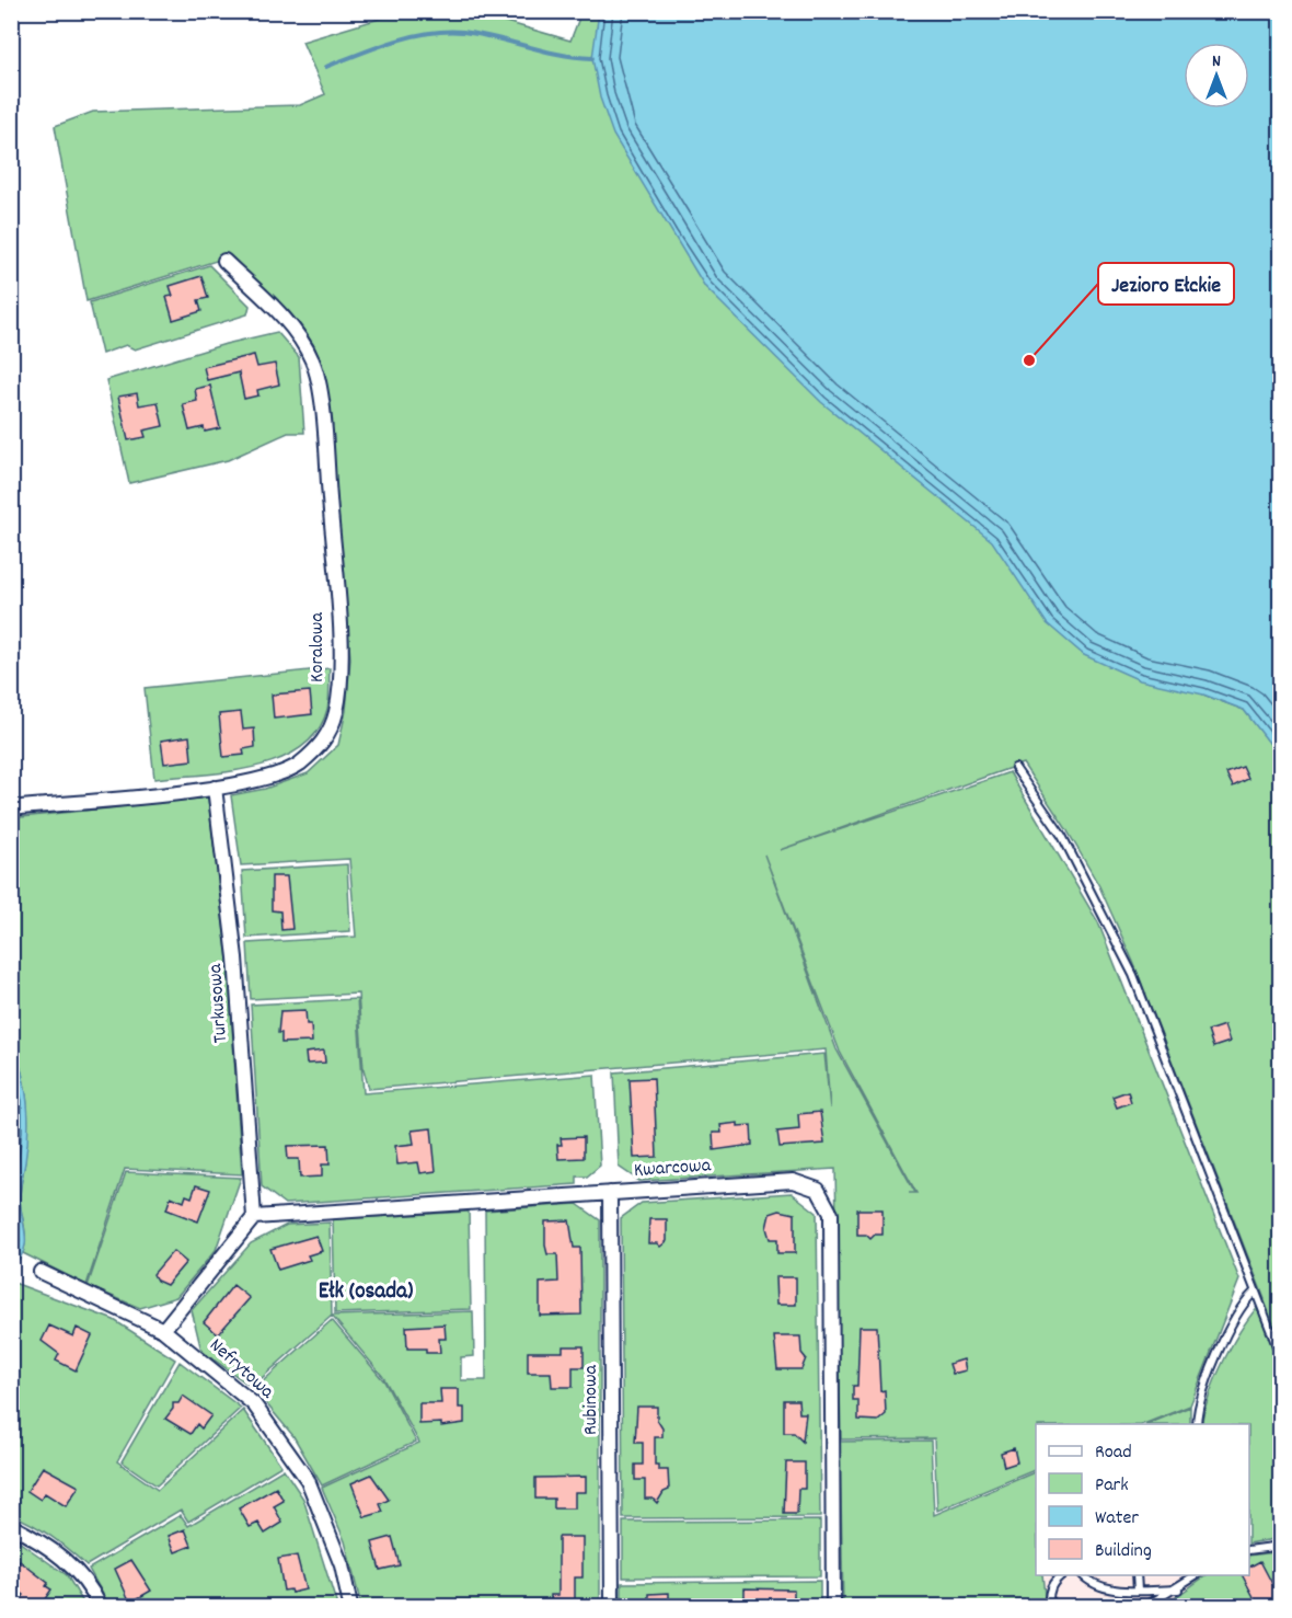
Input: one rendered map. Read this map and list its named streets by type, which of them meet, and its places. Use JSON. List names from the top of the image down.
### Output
{
  "streets": {
    "street": [
      "Koralowa",
      "Turkusowa",
      "Kwarcowa",
      "Nefrytowa",
      "Rubinowa"
    ]
  },
  "crossings": [
    ["Koralowa", "Turkusowa"],
    ["Turkusowa", "Kwarcowa"],
    ["Kwarcowa", "Rubinowa"]
  ],
  "districts": ["Ełk (osada)"],
  "places": ["Jezioro Ełckie"],
  "legend": [
    "Road",
    "Park",
    "Water",
    "Building"
  ],
  "north": "top"
}
